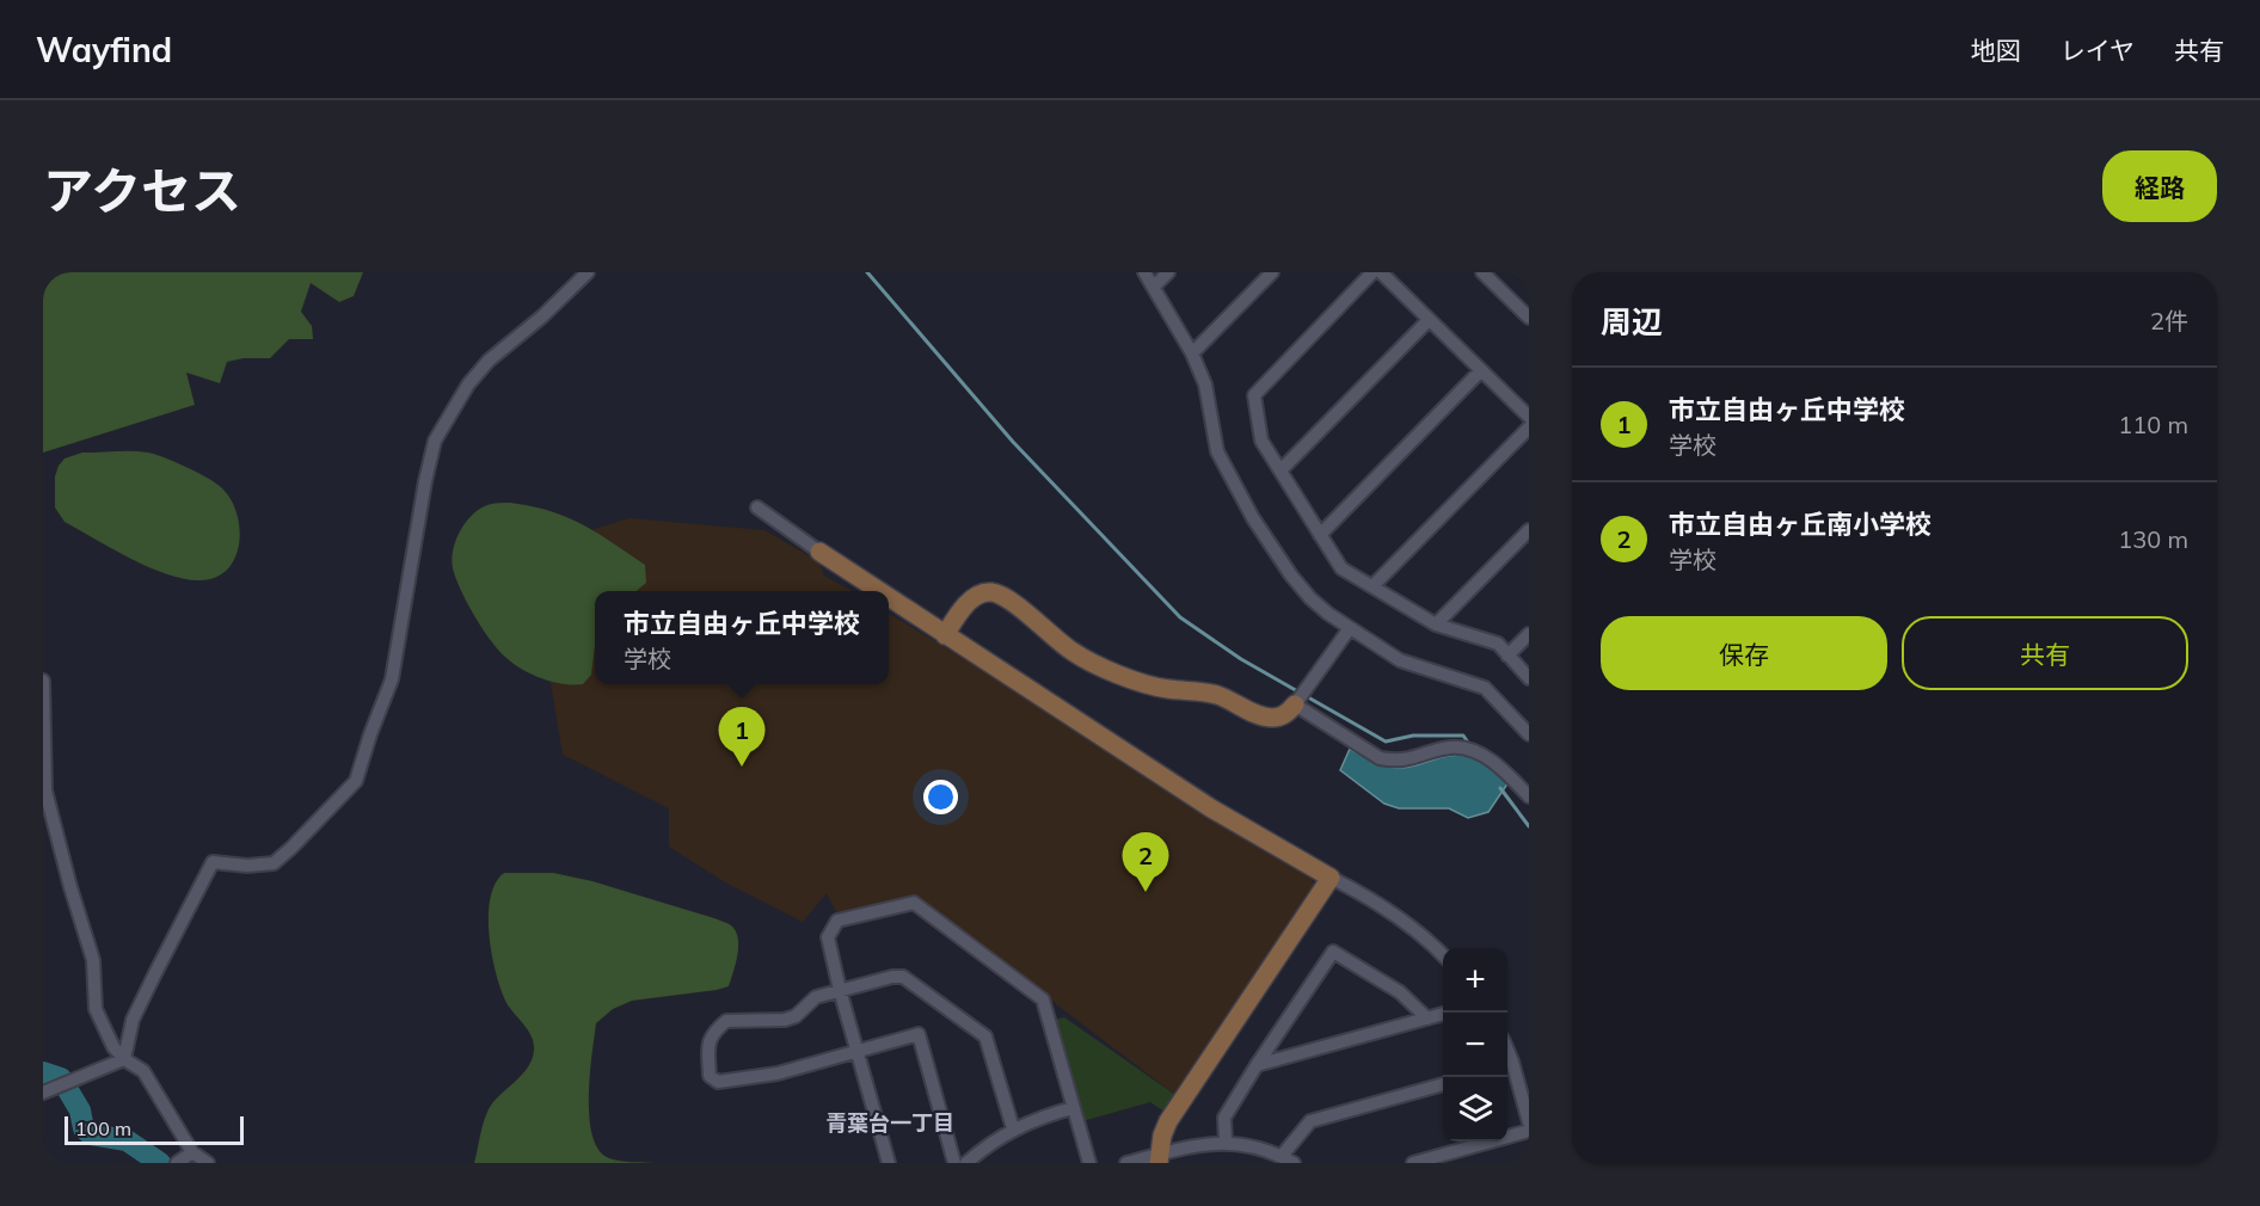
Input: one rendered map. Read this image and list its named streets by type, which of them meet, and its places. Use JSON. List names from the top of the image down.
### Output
{
  "districts": ["青葉台一丁目"],
  "scale_bar": "100 m",
  "page": {
    "header": "Wayfind",
    "nav": ["地図", "レイヤ", "共有"],
    "title": "アクセス",
    "buttons": [
      "経路",
      ["保存", "共有"]
    ],
    "heading": ["周辺", "2件"],
    "list": [
      {
        "mark": "1",
        "name": "市立自由ヶ丘中学校",
        "note": "学校",
        "value": "110 m"
      },
      {
        "mark": "2",
        "name": "市立自由ヶ丘南小学校",
        "note": "学校",
        "value": "130 m"
      }
    ],
    "popup": ["市立自由ヶ丘中学校", "学校"],
    "pins": ["1", "2"],
    "map_buttons": ["+", "−"],
    "scale": "100 m"
  }
}
